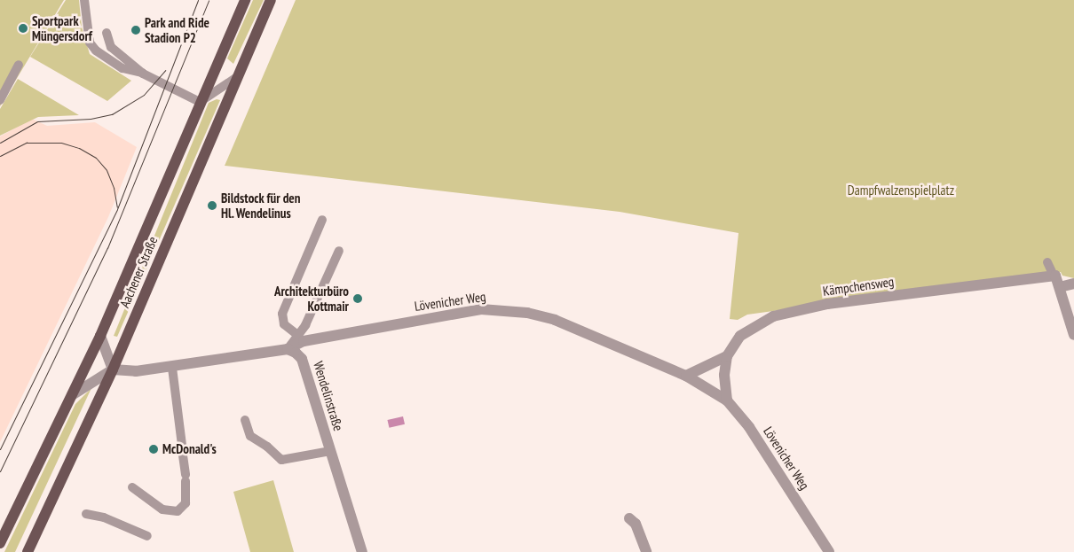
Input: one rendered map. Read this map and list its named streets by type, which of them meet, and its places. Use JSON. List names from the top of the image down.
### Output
{
  "streets": {
    "main road": ["Aachener Straße"],
    "street": ["Kämpchensweg", "Lövenicher Weg", "Wendelinstraße"]
  },
  "crossings": [
    ["Kämpchensweg", "Lövenicher Weg"],
    ["Lövenicher Weg", "Wendelinstraße"]
  ],
  "parks": ["Dampfwalzenspielplatz"],
  "places": [
    "Sportpark Müngersdorf",
    "Park and Ride Stadion P2",
    "Bildstock für den Hl. Wendelinus",
    "Architekturbüro Kottmair",
    "McDonald's"
  ]
}
